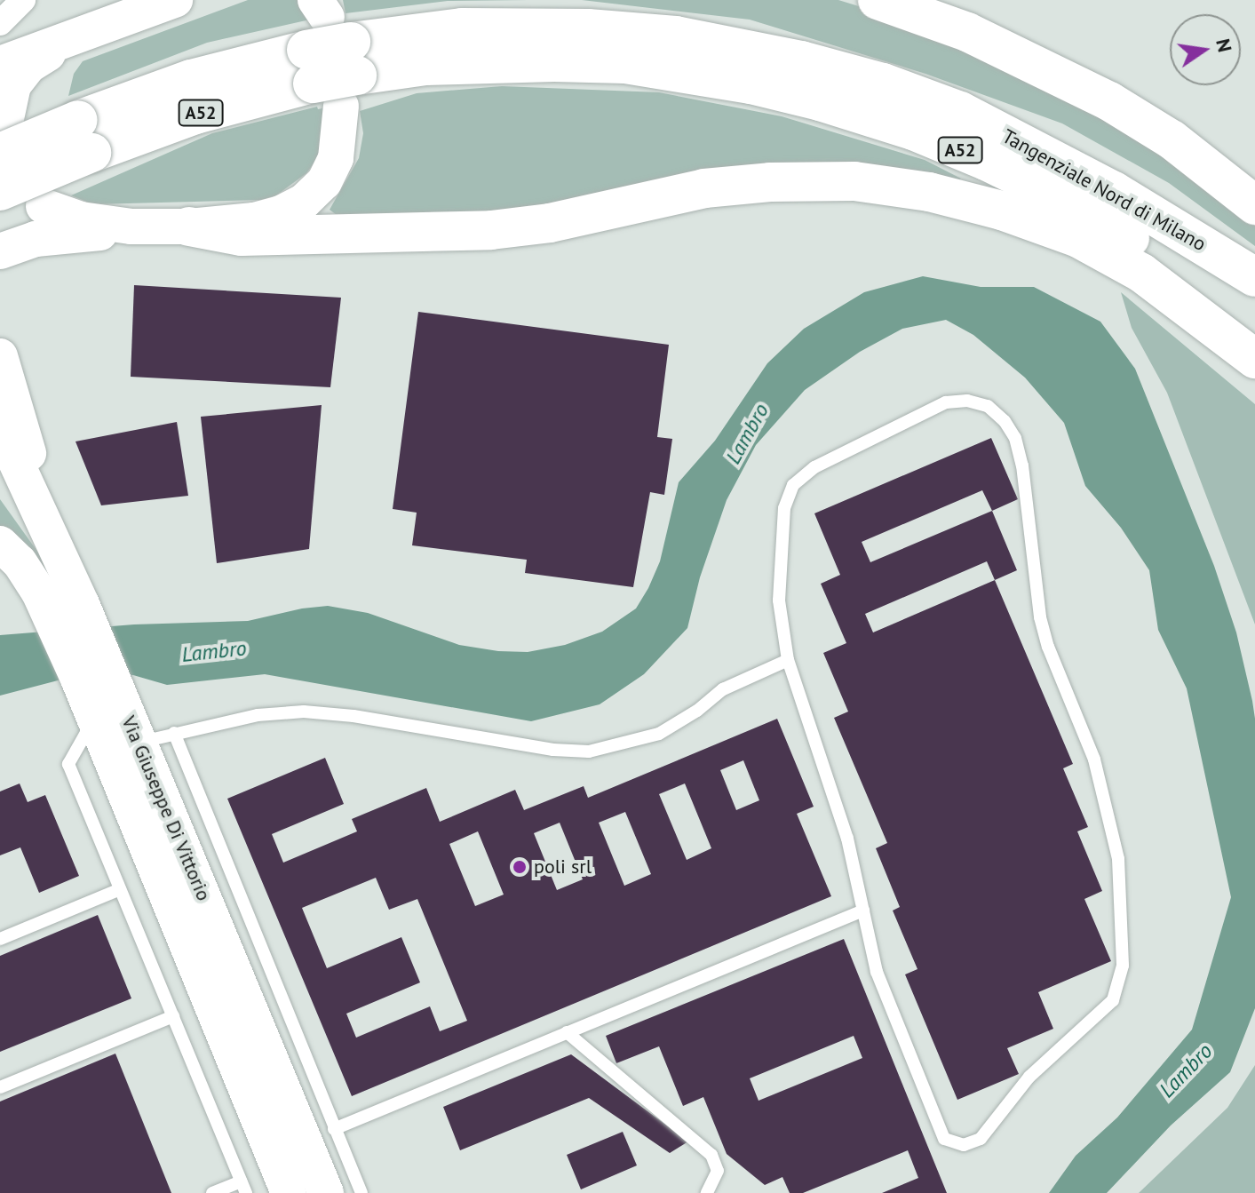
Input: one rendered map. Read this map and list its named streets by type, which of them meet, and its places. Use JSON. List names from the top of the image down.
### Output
{
  "streets": {
    "highway": ["A52", "Tangenziale Nord di Milano"],
    "street": ["Via Giuseppe Di Vittorio"]
  },
  "water": ["Lambro"],
  "places": ["poli srl"],
  "north": "right"
}
